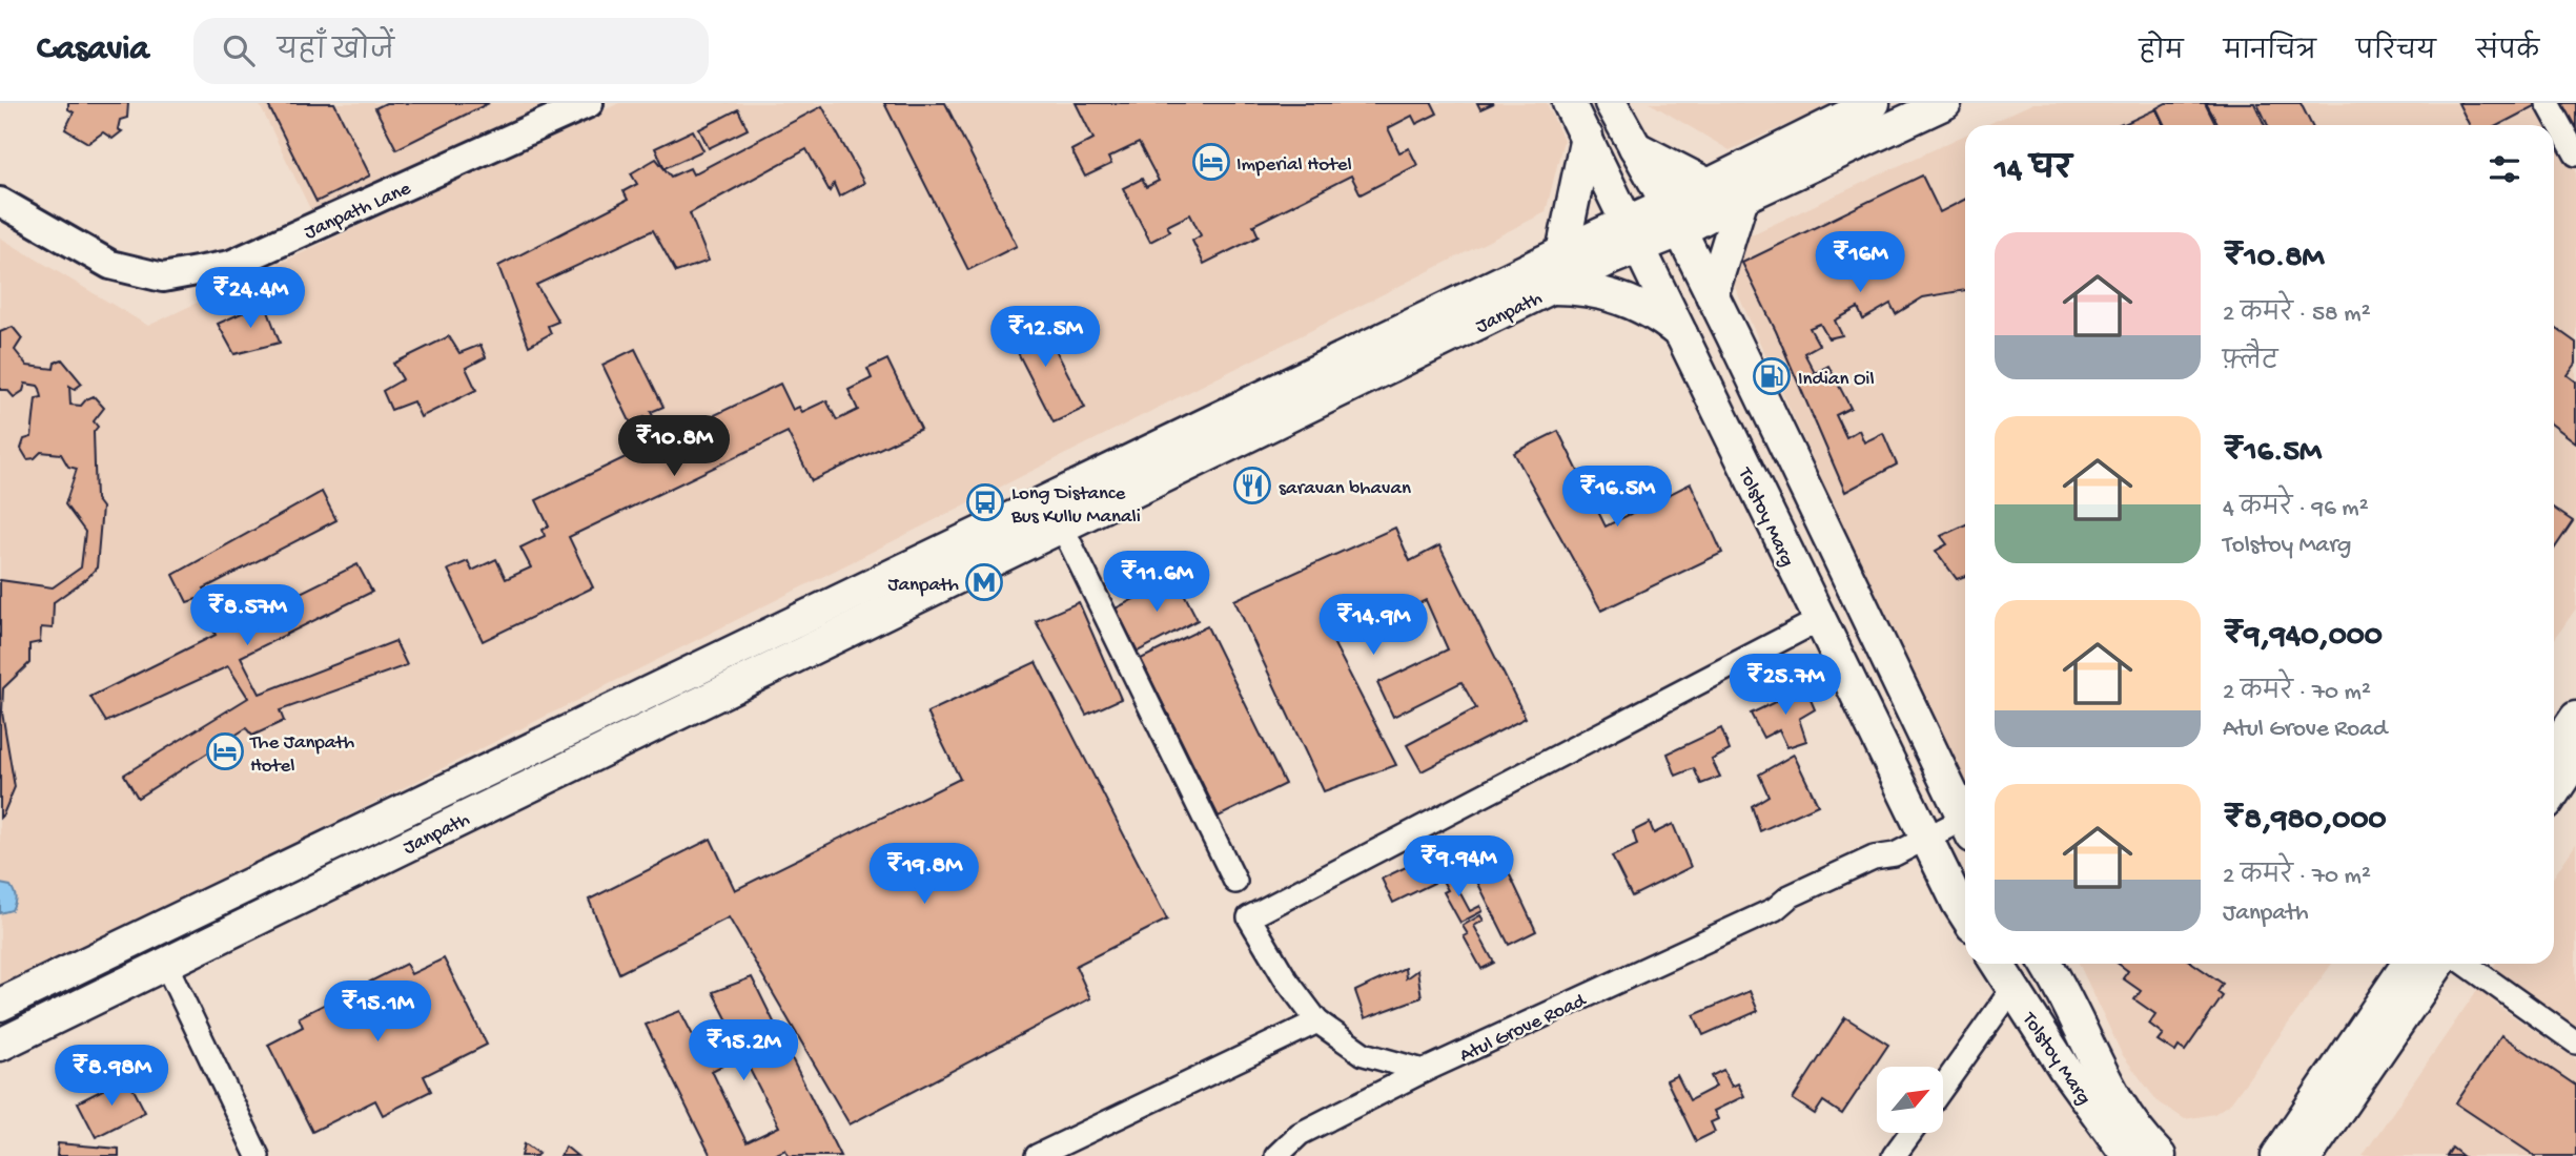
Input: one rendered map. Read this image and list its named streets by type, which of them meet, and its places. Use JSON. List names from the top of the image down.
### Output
{
  "streets": {
    "main road": ["Janpath", "Tolstoy Marg"],
    "street": ["Janpath Lane", "Atul Grove Road"]
  },
  "crossings": [
    ["Janpath", "Tolstoy Marg"],
    ["Tolstoy Marg", "Atul Grove Road"]
  ],
  "places": {
    "hotel": ["Imperial Hotel", "The Janpath Hotel"],
    "fuel station": ["Indian Oil"],
    "restaurant": ["saravan bhavan"],
    "bus stop": ["Long Distance Bus Kullu Manali"],
    "metro station": ["Janpath"]
  },
  "north": "top right",
  "page": {
    "header": "Casavia",
    "search": "यहाँ खोजें",
    "nav": [
      "होम",
      "मानचित्र",
      "परिचय",
      "संपर्क"
    ],
    "heading": "14 घर",
    "list": [
      {
        "name": "₹10.8M",
        "note": "2 कमरे · 58 m² · फ़्लैट"
      },
      {
        "name": "₹16.5M",
        "note": "4 कमरे · 96 m² · Tolstoy Marg"
      },
      {
        "name": "₹9,940,000",
        "note": "2 कमरे · 70 m² · Atul Grove Road"
      },
      {
        "name": "₹8,980,000",
        "note": "2 कमरे · 70 m² · Janpath"
      }
    ],
    "price": [
      "₹16M",
      "₹24.4M",
      "₹12.5M",
      "₹10.8M",
      "₹16.5M",
      "₹11.6M",
      "₹8.57M",
      "₹14.9M",
      "₹25.7M",
      "₹9.94M",
      "₹19.8M",
      "₹15.1M",
      "₹15.2M",
      "₹8.98M"
    ]
  }
}
